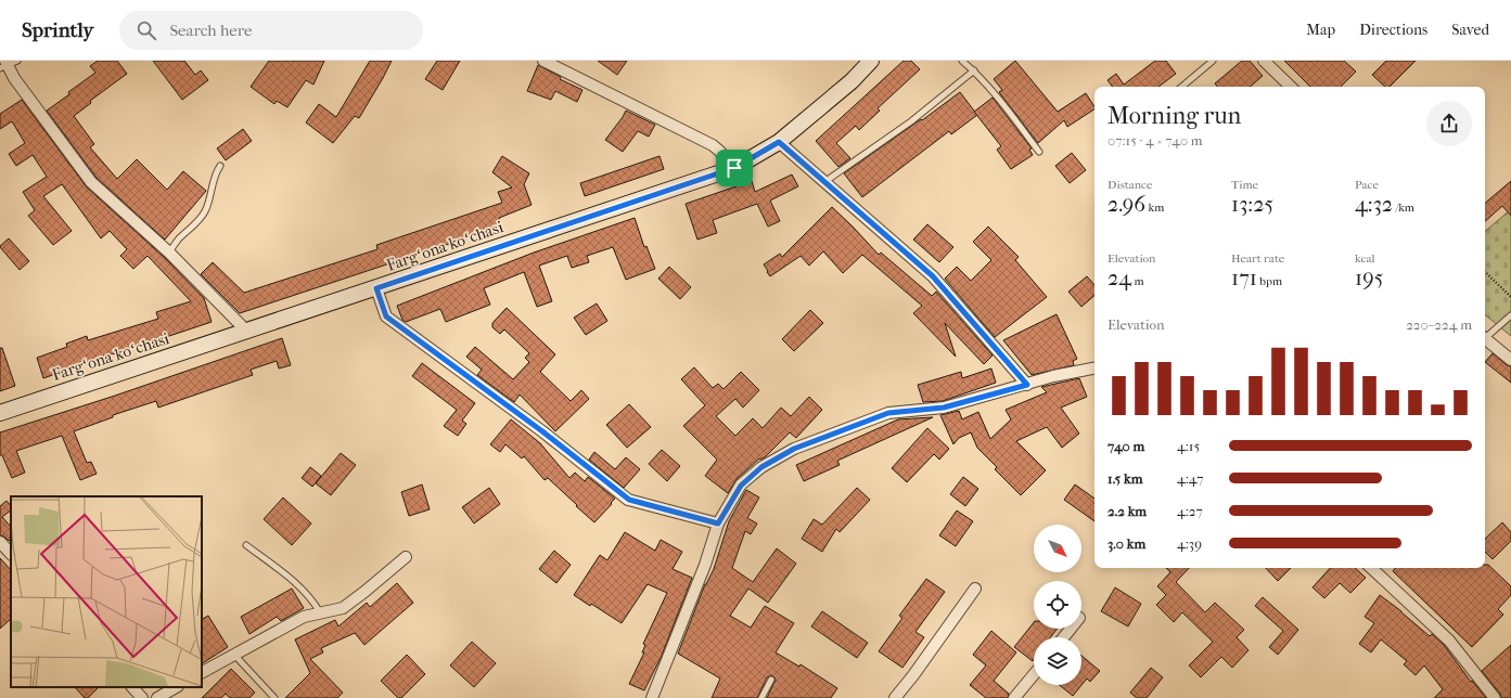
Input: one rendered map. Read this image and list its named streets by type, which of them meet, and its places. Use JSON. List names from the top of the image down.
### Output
{
  "streets": {
    "street": ["Fargʻona koʻchasi"]
  },
  "north": "bottom right",
  "page": {
    "header": "Sprintly",
    "search": "Search here",
    "nav": ["Map", "Directions", "Saved"],
    "heading": ["Morning run", "07:15 · 4 × 740 m"],
    "stats": [
      ["Distance", "2.96 km"],
      ["Time", "13:25"],
      ["Pace", "4:32 /km"],
      ["Elevation", "24 m"],
      ["Heart rate", "171 bpm"],
      ["kcal", "195"]
    ],
    "chart": ["Elevation", "220–224 m"],
    "list": [
      {
        "name": "740 m",
        "note": "4:15"
      },
      {
        "name": "1.5 km",
        "note": "4:47"
      },
      {
        "name": "2.2 km",
        "note": "4:27"
      },
      {
        "name": "3.0 km",
        "note": "4:39"
      }
    ]
  }
}
